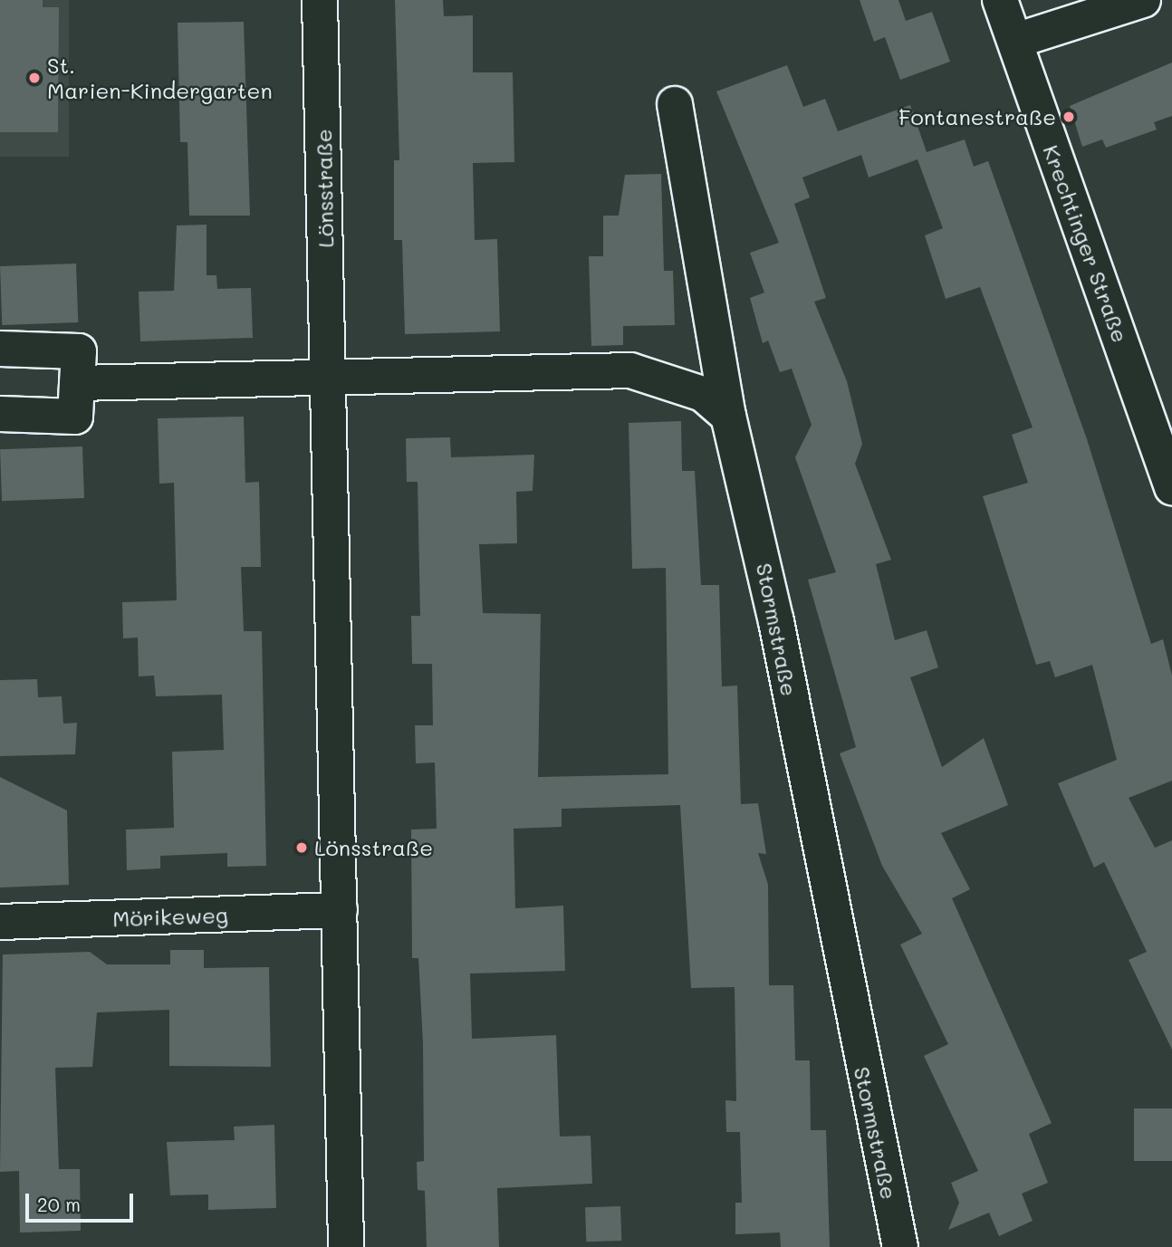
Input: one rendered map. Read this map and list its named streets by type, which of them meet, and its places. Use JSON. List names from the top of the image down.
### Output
{
  "streets": {
    "street": [
      "Lönsstraße",
      "Krechtinger Straße",
      "Stormstraße",
      "Mörikeweg"
    ]
  },
  "crossings": [
    ["Lönsstraße", "Mörikeweg"]
  ],
  "places": ["St. Marien-Kindergarten", "Fontanestraße", "Lönsstraße"],
  "scale_bar": "20 m"
}
